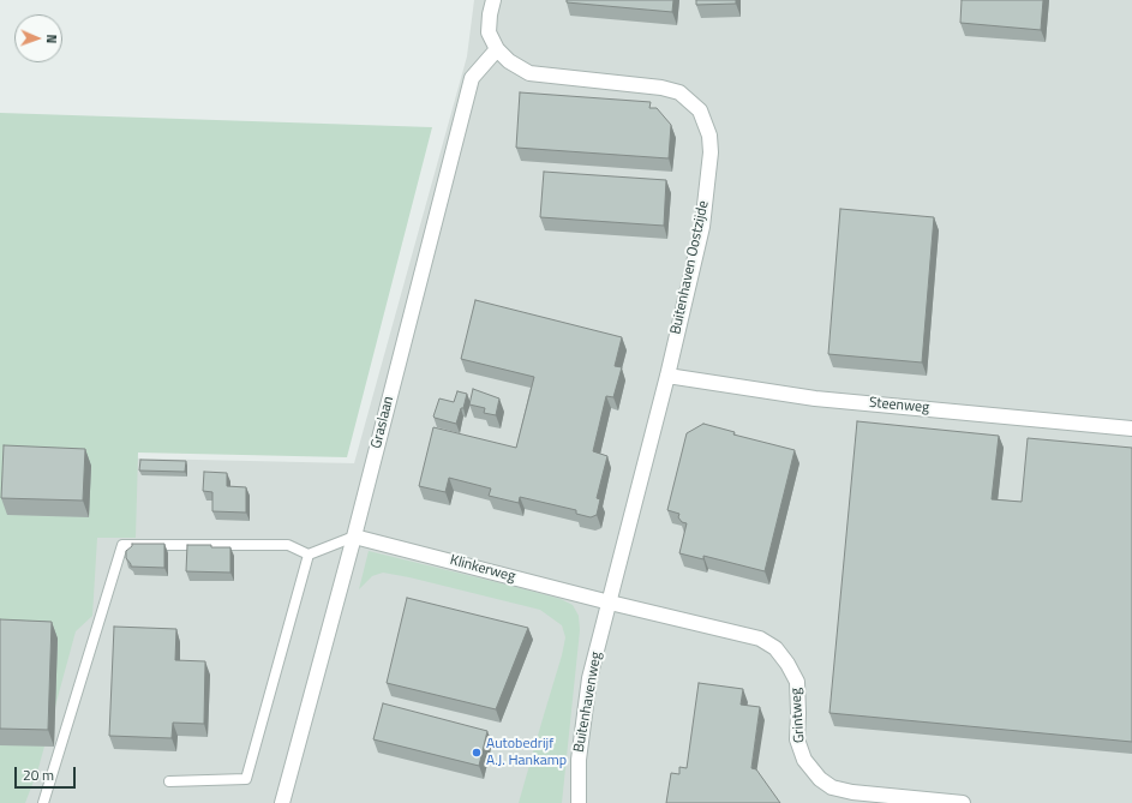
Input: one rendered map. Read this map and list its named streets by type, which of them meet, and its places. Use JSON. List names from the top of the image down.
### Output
{
  "streets": {
    "street": [
      "Buitenhaven Oostzijde",
      "Steenweg",
      "Graslaan",
      "Klinkerweg",
      "Buitenhavenweg",
      "Grintweg"
    ]
  },
  "crossings": [
    ["Buitenhaven Oostzijde", "Steenweg"],
    ["Buitenhaven Oostzijde", "Graslaan"],
    ["Buitenhaven Oostzijde", "Klinkerweg"],
    ["Buitenhaven Oostzijde", "Buitenhavenweg"],
    ["Buitenhaven Oostzijde", "Grintweg"],
    ["Graslaan", "Klinkerweg"],
    ["Klinkerweg", "Buitenhavenweg"],
    ["Klinkerweg", "Grintweg"],
    ["Buitenhavenweg", "Grintweg"]
  ],
  "places": ["Autobedrijf A.J. Hankamp"],
  "scale_bar": "20 m",
  "north": "right"
}
